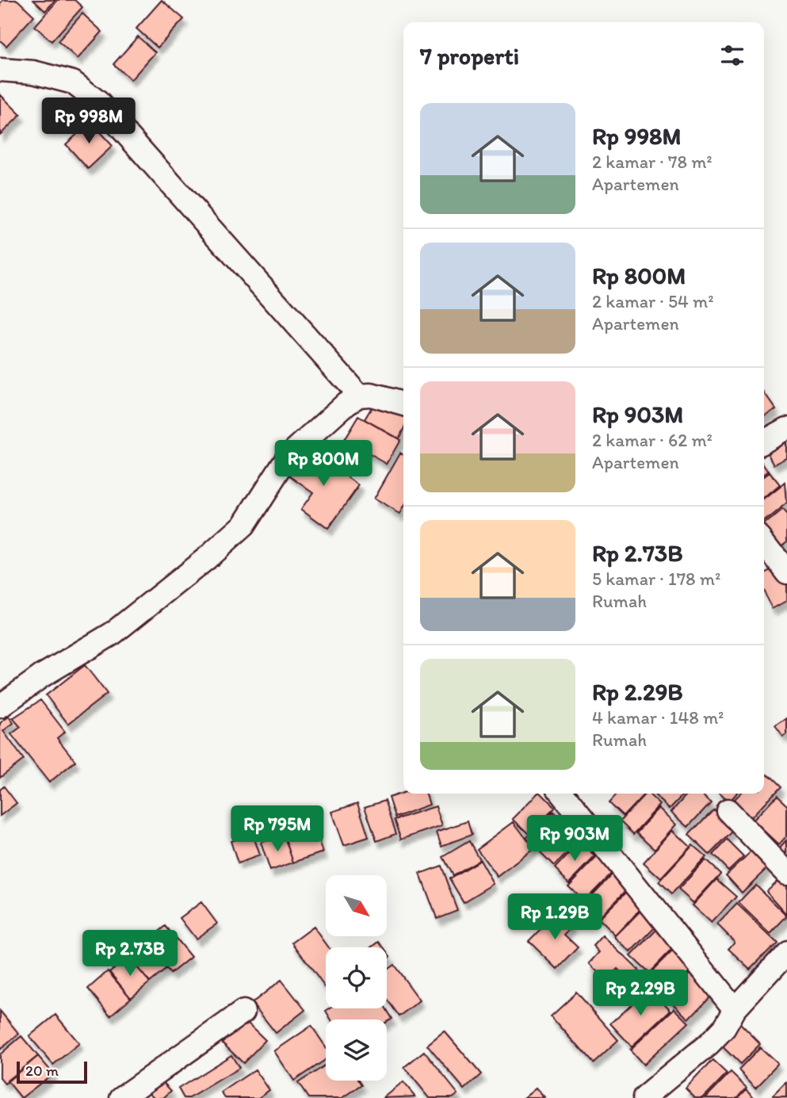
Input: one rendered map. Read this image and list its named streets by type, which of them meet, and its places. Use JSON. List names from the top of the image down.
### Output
{
  "scale_bar": "20 m",
  "north": "bottom right",
  "page": {
    "heading": "7 properti",
    "list": [
      {
        "name": "Rp 998M",
        "note": "2 kamar · 78 m² · Apartemen"
      },
      {
        "name": "Rp 800M",
        "note": "2 kamar · 54 m² · Apartemen"
      },
      {
        "name": "Rp 903M",
        "note": "2 kamar · 62 m² · Apartemen"
      },
      {
        "name": "Rp 2.73B",
        "note": "5 kamar · 178 m² · Rumah"
      },
      {
        "name": "Rp 2.29B",
        "note": "4 kamar · 148 m² · Rumah"
      }
    ],
    "price": [
      "Rp 998M",
      "Rp 800M",
      "Rp 795M",
      "Rp 903M",
      "Rp 1.29B",
      "Rp 2.73B",
      "Rp 2.29B"
    ],
    "scale": "20 m"
  }
}
